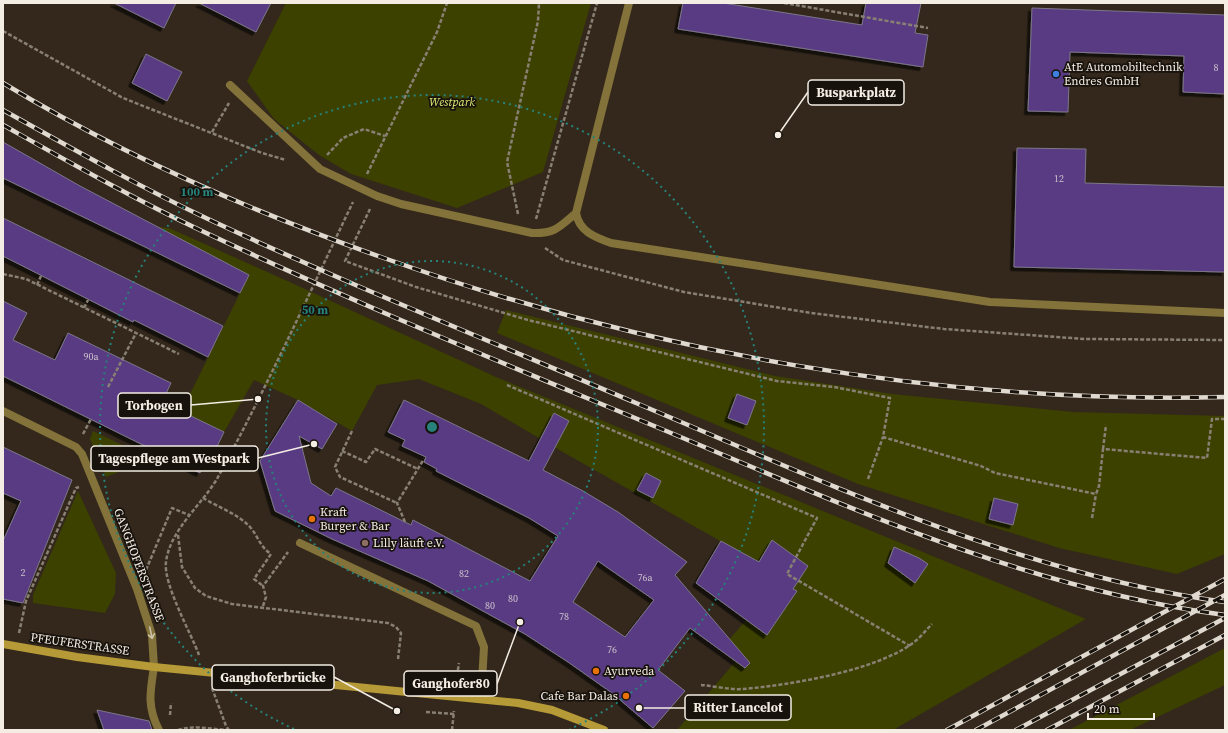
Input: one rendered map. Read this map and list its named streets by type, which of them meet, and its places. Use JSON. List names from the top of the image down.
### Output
{
  "streets": {
    "street": ["GANGHOFERSTRASSE", "PFEUFERSTRASSE"]
  },
  "crossings": [
    ["GANGHOFERSTRASSE", "PFEUFERSTRASSE"]
  ],
  "one_way": ["GANGHOFERSTRASSE"],
  "parks": ["Westpark"],
  "places": [
    "AtE Automobiltechnik Endres GmbH",
    "Busparkplatz",
    "Torbogen",
    "Tagespflege am Westpark",
    "Kraft Burger & Bar",
    "Lilly läuft e.V.",
    "Ganghofer80",
    "Ayurveda",
    "Cafe Bar Dalas",
    "Ritter Lancelot",
    "Ganghoferbrücke"
  ],
  "house_numbers": [
    "8",
    "12",
    "90a",
    "2",
    "82",
    "76a",
    "80",
    "80",
    "78",
    "76"
  ],
  "scale_bar": "20 m",
  "rings": ["100 m", "50 m"]
}
